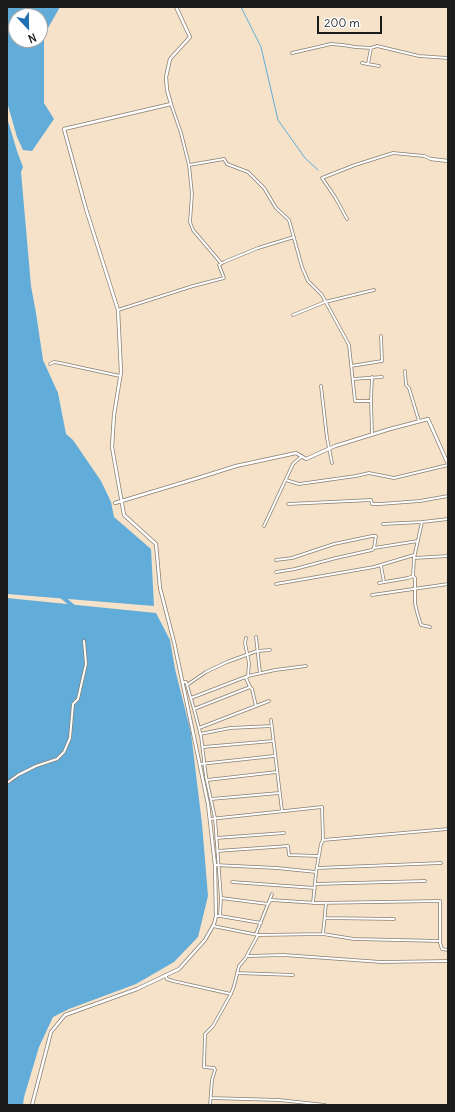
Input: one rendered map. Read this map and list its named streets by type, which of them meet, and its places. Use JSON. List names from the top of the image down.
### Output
{
  "scale_bar": "200 m",
  "north": "bottom"
}
